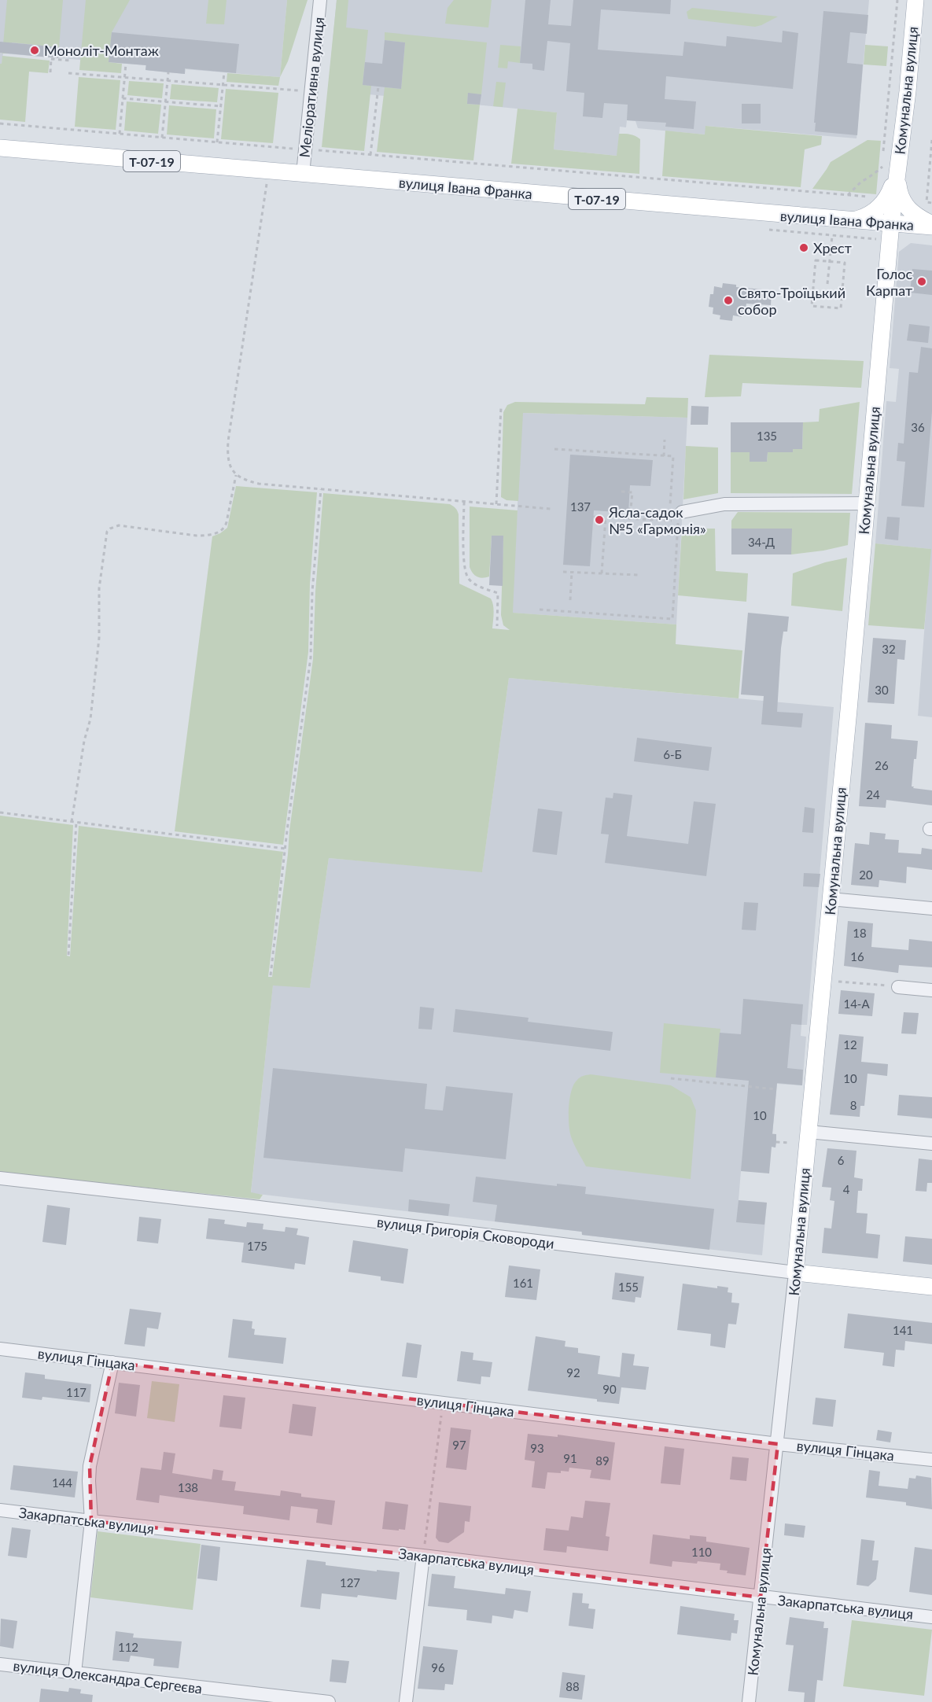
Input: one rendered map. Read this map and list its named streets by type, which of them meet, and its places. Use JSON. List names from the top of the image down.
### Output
{
  "streets": {
    "main road": [
      "Комунальна вулиця",
      "Т-07-19",
      "вулиця Івана Франка",
      "вулиця Григорія Сковороди"
    ],
    "street": [
      "Меліоративна вулиця",
      "вулиця Гінцака",
      "Закарпатська вулиця",
      "вулиця Олександра Сергеєва"
    ]
  },
  "crossings": [
    ["Меліоративна вулиця", "вулиця Івана Франка"],
    ["Комунальна вулиця", "вулиця Івана Франка"],
    ["Комунальна вулиця", "вулиця Григорія Сковороди"],
    ["Комунальна вулиця", "вулиця Гінцака"],
    ["Комунальна вулиця", "Закарпатська вулиця"]
  ],
  "places": [
    "Моноліт-Монтаж",
    "Хрест",
    "Голос Карпат",
    "Свято-Троїцький собор",
    "Ясла-садок №5 «Гармонія»"
  ],
  "house_numbers": [
    "36",
    "135",
    "137",
    "34-Д",
    "32",
    "30",
    "6-Б",
    "26",
    "24",
    "20",
    "18",
    "16",
    "14-А",
    "12",
    "10",
    "8",
    "10",
    "6",
    "4",
    "175",
    "161",
    "155",
    "141",
    "92",
    "90",
    "117",
    "97",
    "93",
    "91",
    "89",
    "144",
    "138",
    "110",
    "127",
    "112",
    "96",
    "88"
  ]
}
